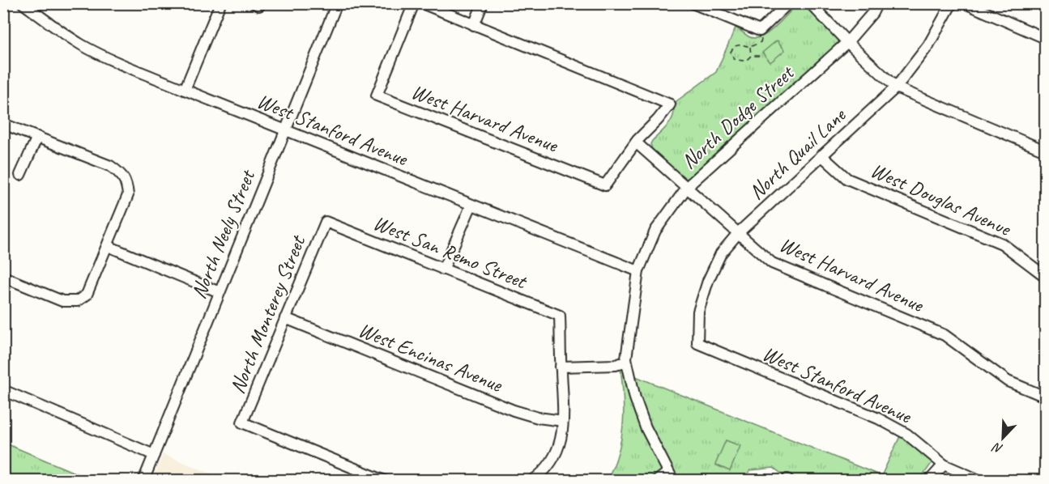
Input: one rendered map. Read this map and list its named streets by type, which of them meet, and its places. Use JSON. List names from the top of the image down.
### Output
{
  "streets": {
    "street": [
      "North Dodge Street",
      "West Harvard Avenue",
      "West Stanford Avenue",
      "North Quail Lane",
      "West Douglas Avenue",
      "North Neely Street",
      "West San Remo Street",
      "North Monterey Street",
      "West Encinas Avenue"
    ]
  },
  "crossings": [
    ["North Dodge Street", "West Harvard Avenue"],
    ["North Dodge Street", "West Stanford Avenue"],
    ["West Harvard Avenue", "North Quail Lane"],
    ["West Stanford Avenue", "North Quail Lane"],
    ["West Stanford Avenue", "North Neely Street"],
    ["North Quail Lane", "West Douglas Avenue"],
    ["West San Remo Street", "North Monterey Street"],
    ["North Monterey Street", "West Encinas Avenue"]
  ],
  "north": "bottom left"
}
